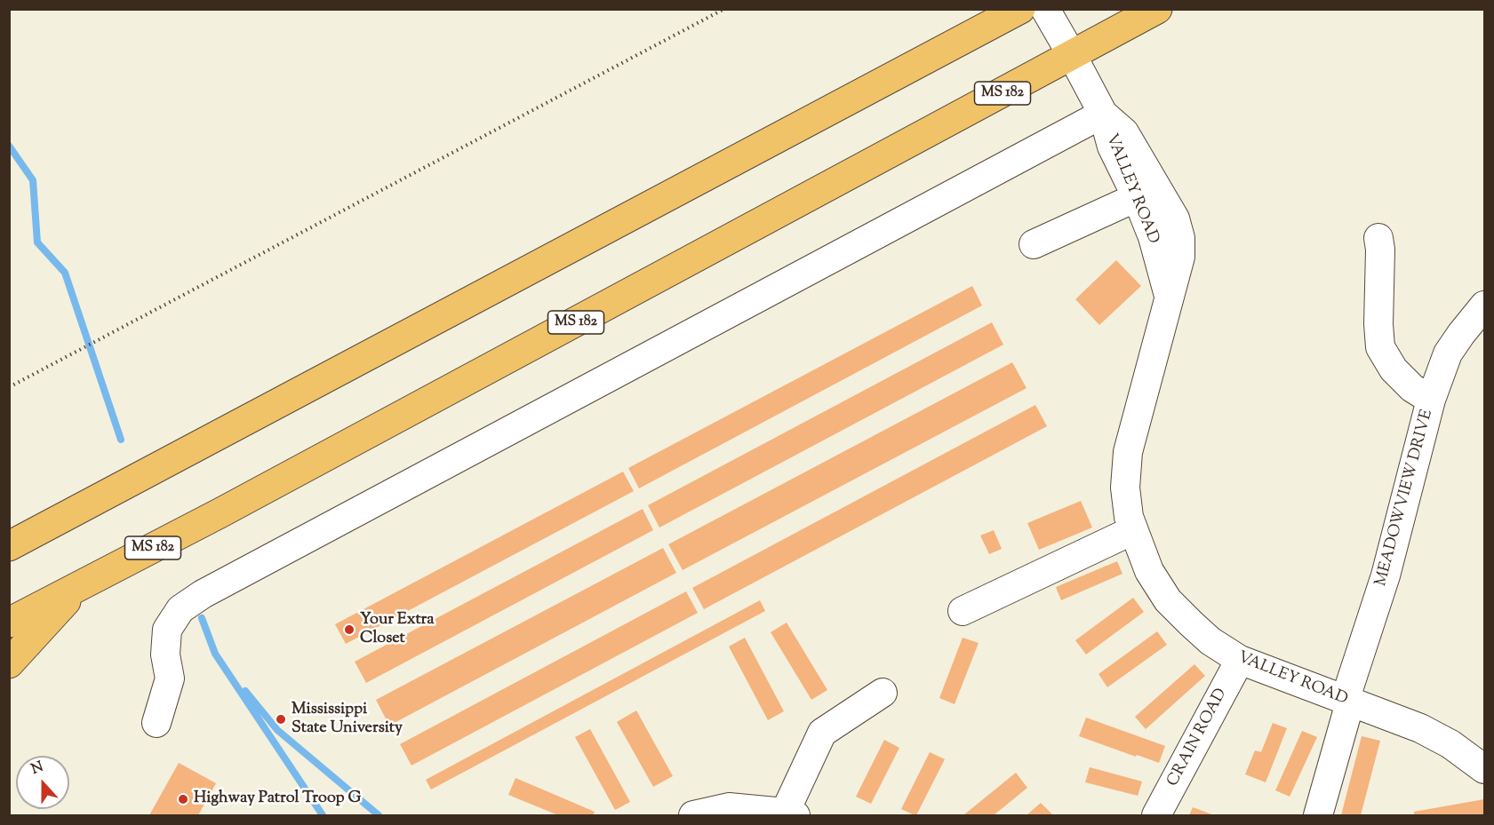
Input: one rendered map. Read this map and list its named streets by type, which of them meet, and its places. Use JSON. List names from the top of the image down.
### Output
{
  "streets": {
    "main road": ["MS 182"],
    "street": ["VALLEY ROAD", "MEADOWVIEW DRIVE", "CRAIN ROAD"]
  },
  "crossings": [
    ["MS 182", "VALLEY ROAD"],
    ["VALLEY ROAD", "MEADOWVIEW DRIVE"],
    ["VALLEY ROAD", "CRAIN ROAD"]
  ],
  "places": ["Your Extra Closet", "Mississippi State University", "Highway Patrol Troop G"],
  "north": "top"
}
